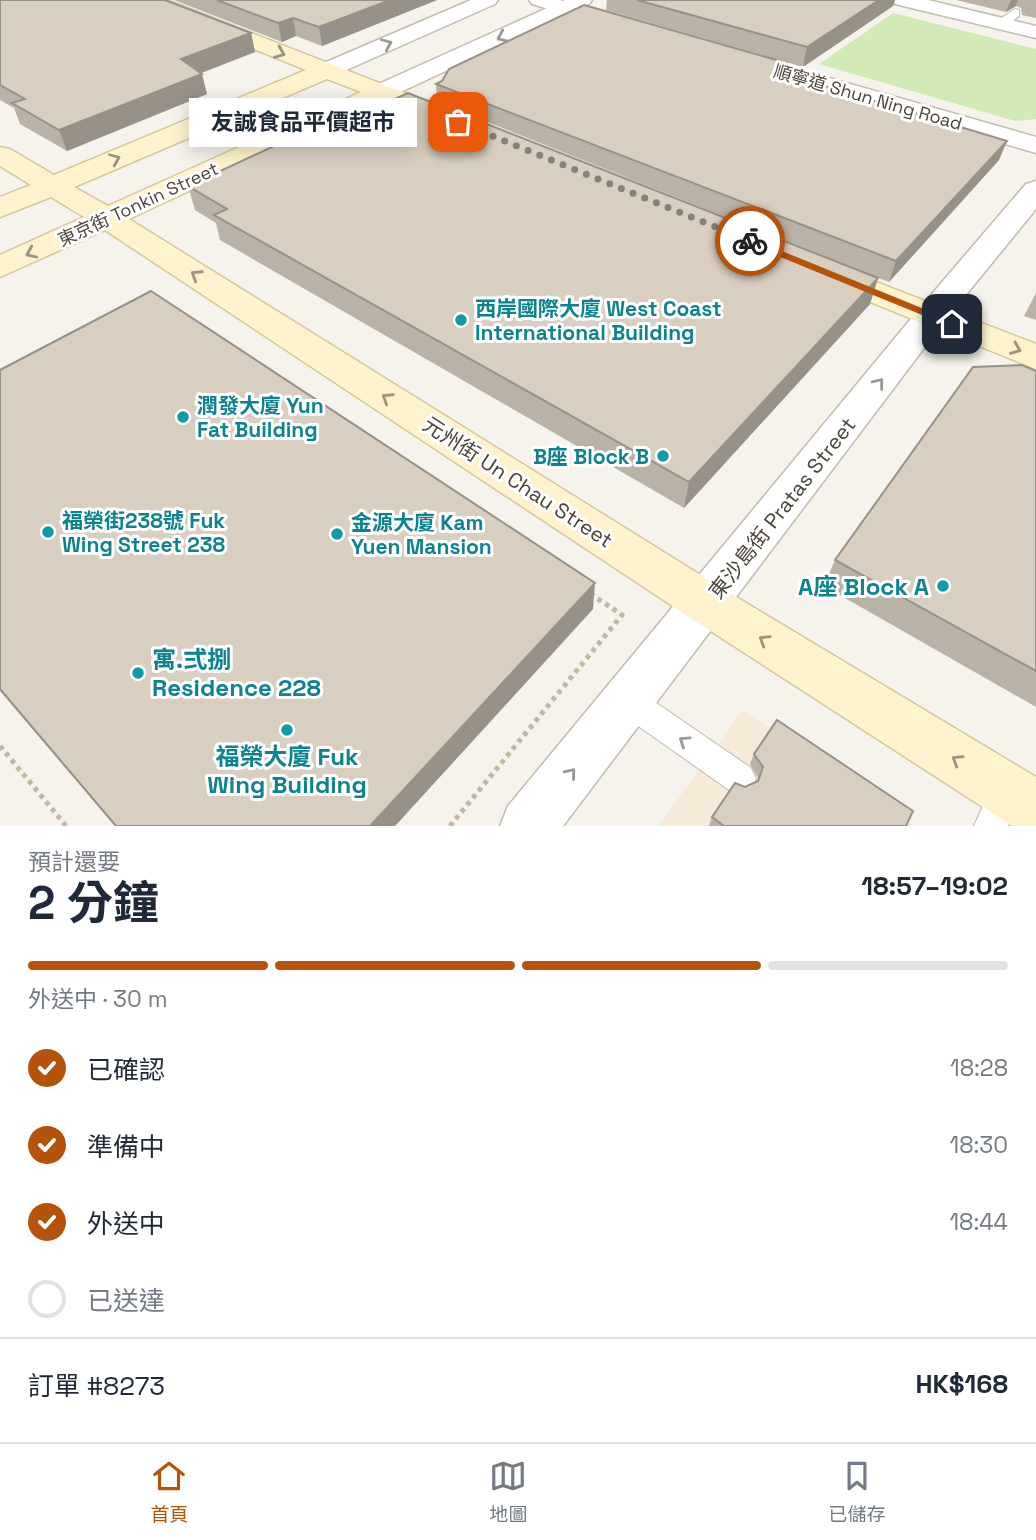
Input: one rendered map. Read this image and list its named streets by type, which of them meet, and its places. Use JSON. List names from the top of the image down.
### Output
{
  "streets": {
    "main road": ["東京街 Tonkin Street", "元州街 Un Chau Street"],
    "street": ["順寧道 Shun Ning Road", "東沙島街 Pratas Street"]
  },
  "crossings": [
    ["東京街 Tonkin Street", "元州街 Un Chau Street"],
    ["元州街 Un Chau Street", "東沙島街 Pratas Street"]
  ],
  "one_way": ["元州街 Un Chau Street", "東沙島街 Pratas Street"],
  "places": [
    "友誠食品平價超市",
    "西岸國際大廈 West Coast International Building",
    "潤發大廈 Yun Fat Building",
    "B座 Block B",
    "福榮街238號 Fuk Wing Street 238",
    "金源大廈 Kam Yuen Mansion",
    "A座 Block A",
    "寓.弍捌 Residence 228",
    "福榮大廈 Fuk Wing Building"
  ],
  "page": {
    "bubble": "友誠食品平價超市",
    "heading": ["2 分鐘", "預計還要", "18:57–19:02"],
    "panel": ["訂單 #8273", "HK$168"],
    "bar": "外送中 · 30 m",
    "list": [
      ["已確認", "18:28"],
      ["準備中", "18:30"],
      ["外送中", "18:44"],
      "已送達"
    ],
    "tabs": ["首頁", "地圖", "已儲存"]
  }
}
